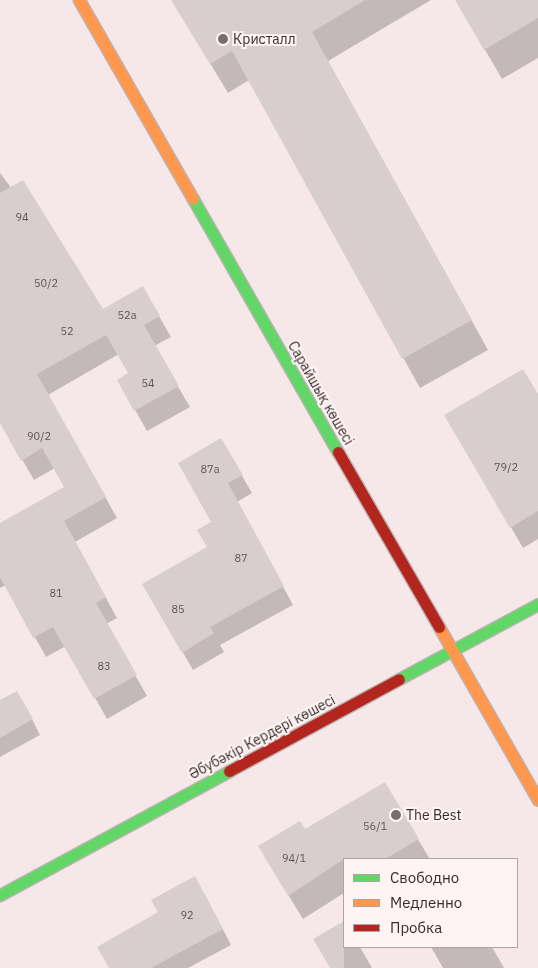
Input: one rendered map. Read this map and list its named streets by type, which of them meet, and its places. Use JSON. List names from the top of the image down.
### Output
{
  "streets": {
    "street": ["Сарайшық көшесі", "Әбубәкір Кердері көшесі"]
  },
  "crossings": [
    ["Сарайшық көшесі", "Әбубәкір Кердері көшесі"]
  ],
  "places": ["Кристалл", "The Best"],
  "house_numbers": [
    "94",
    "50/2",
    "52а",
    "52",
    "54",
    "90/2",
    "79/2",
    "87а",
    "87",
    "81",
    "85",
    "83",
    "56/1",
    "94/1",
    "92"
  ],
  "legend": ["Свободно", "Медленно", "Пробка"]
}
